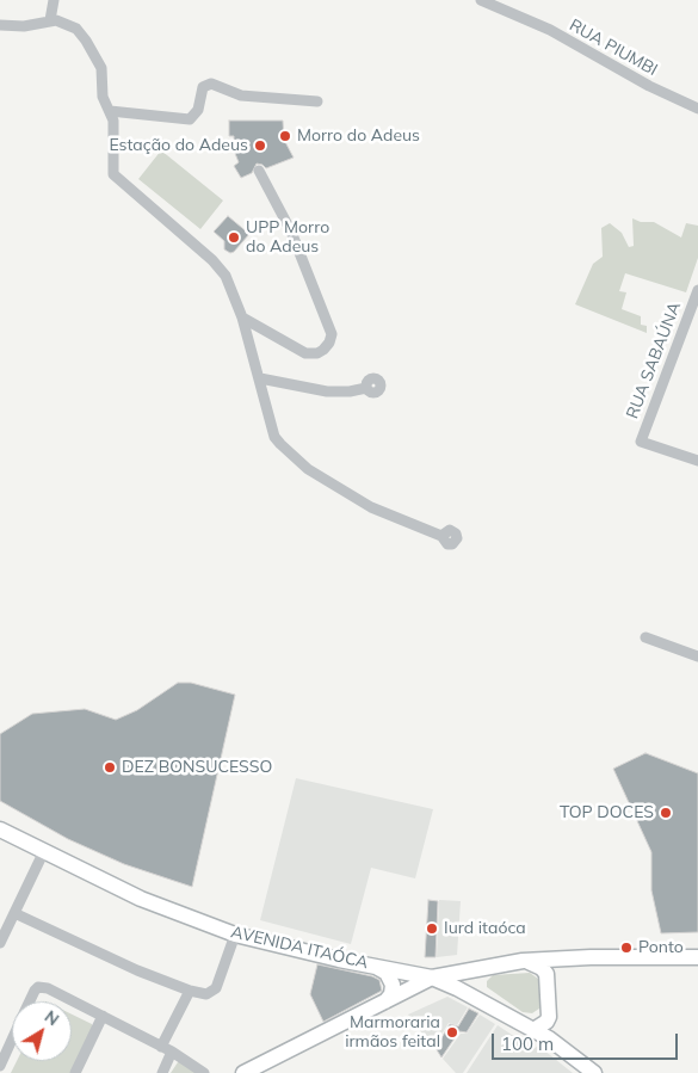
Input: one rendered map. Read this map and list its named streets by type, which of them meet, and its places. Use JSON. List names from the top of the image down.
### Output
{
  "streets": {
    "main road": ["AVENIDA ITAÓCA"],
    "street": ["RUA PIUMBI", "RUA SABAÚNA"]
  },
  "places": [
    "Morro do Adeus",
    "Estação do Adeus",
    "UPP Morro do Adeus",
    "DEZ BONSUCESSO",
    "TOP DOCES",
    "Iurd itaóca",
    "Ponto",
    "Marmoraria irmãos feital"
  ],
  "scale_bar": "100 m",
  "north": "top right"
}
